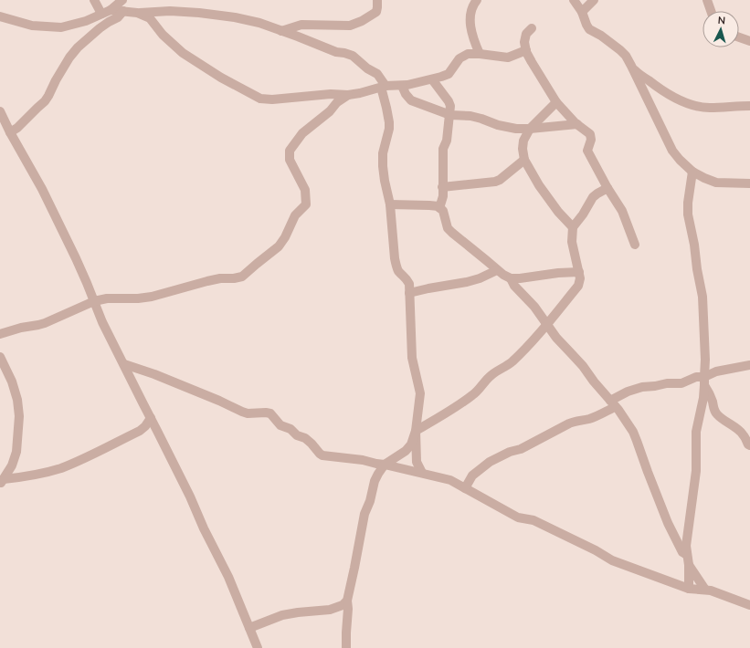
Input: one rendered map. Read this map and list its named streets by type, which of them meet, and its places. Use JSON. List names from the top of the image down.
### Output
{
  "north": "top"
}
